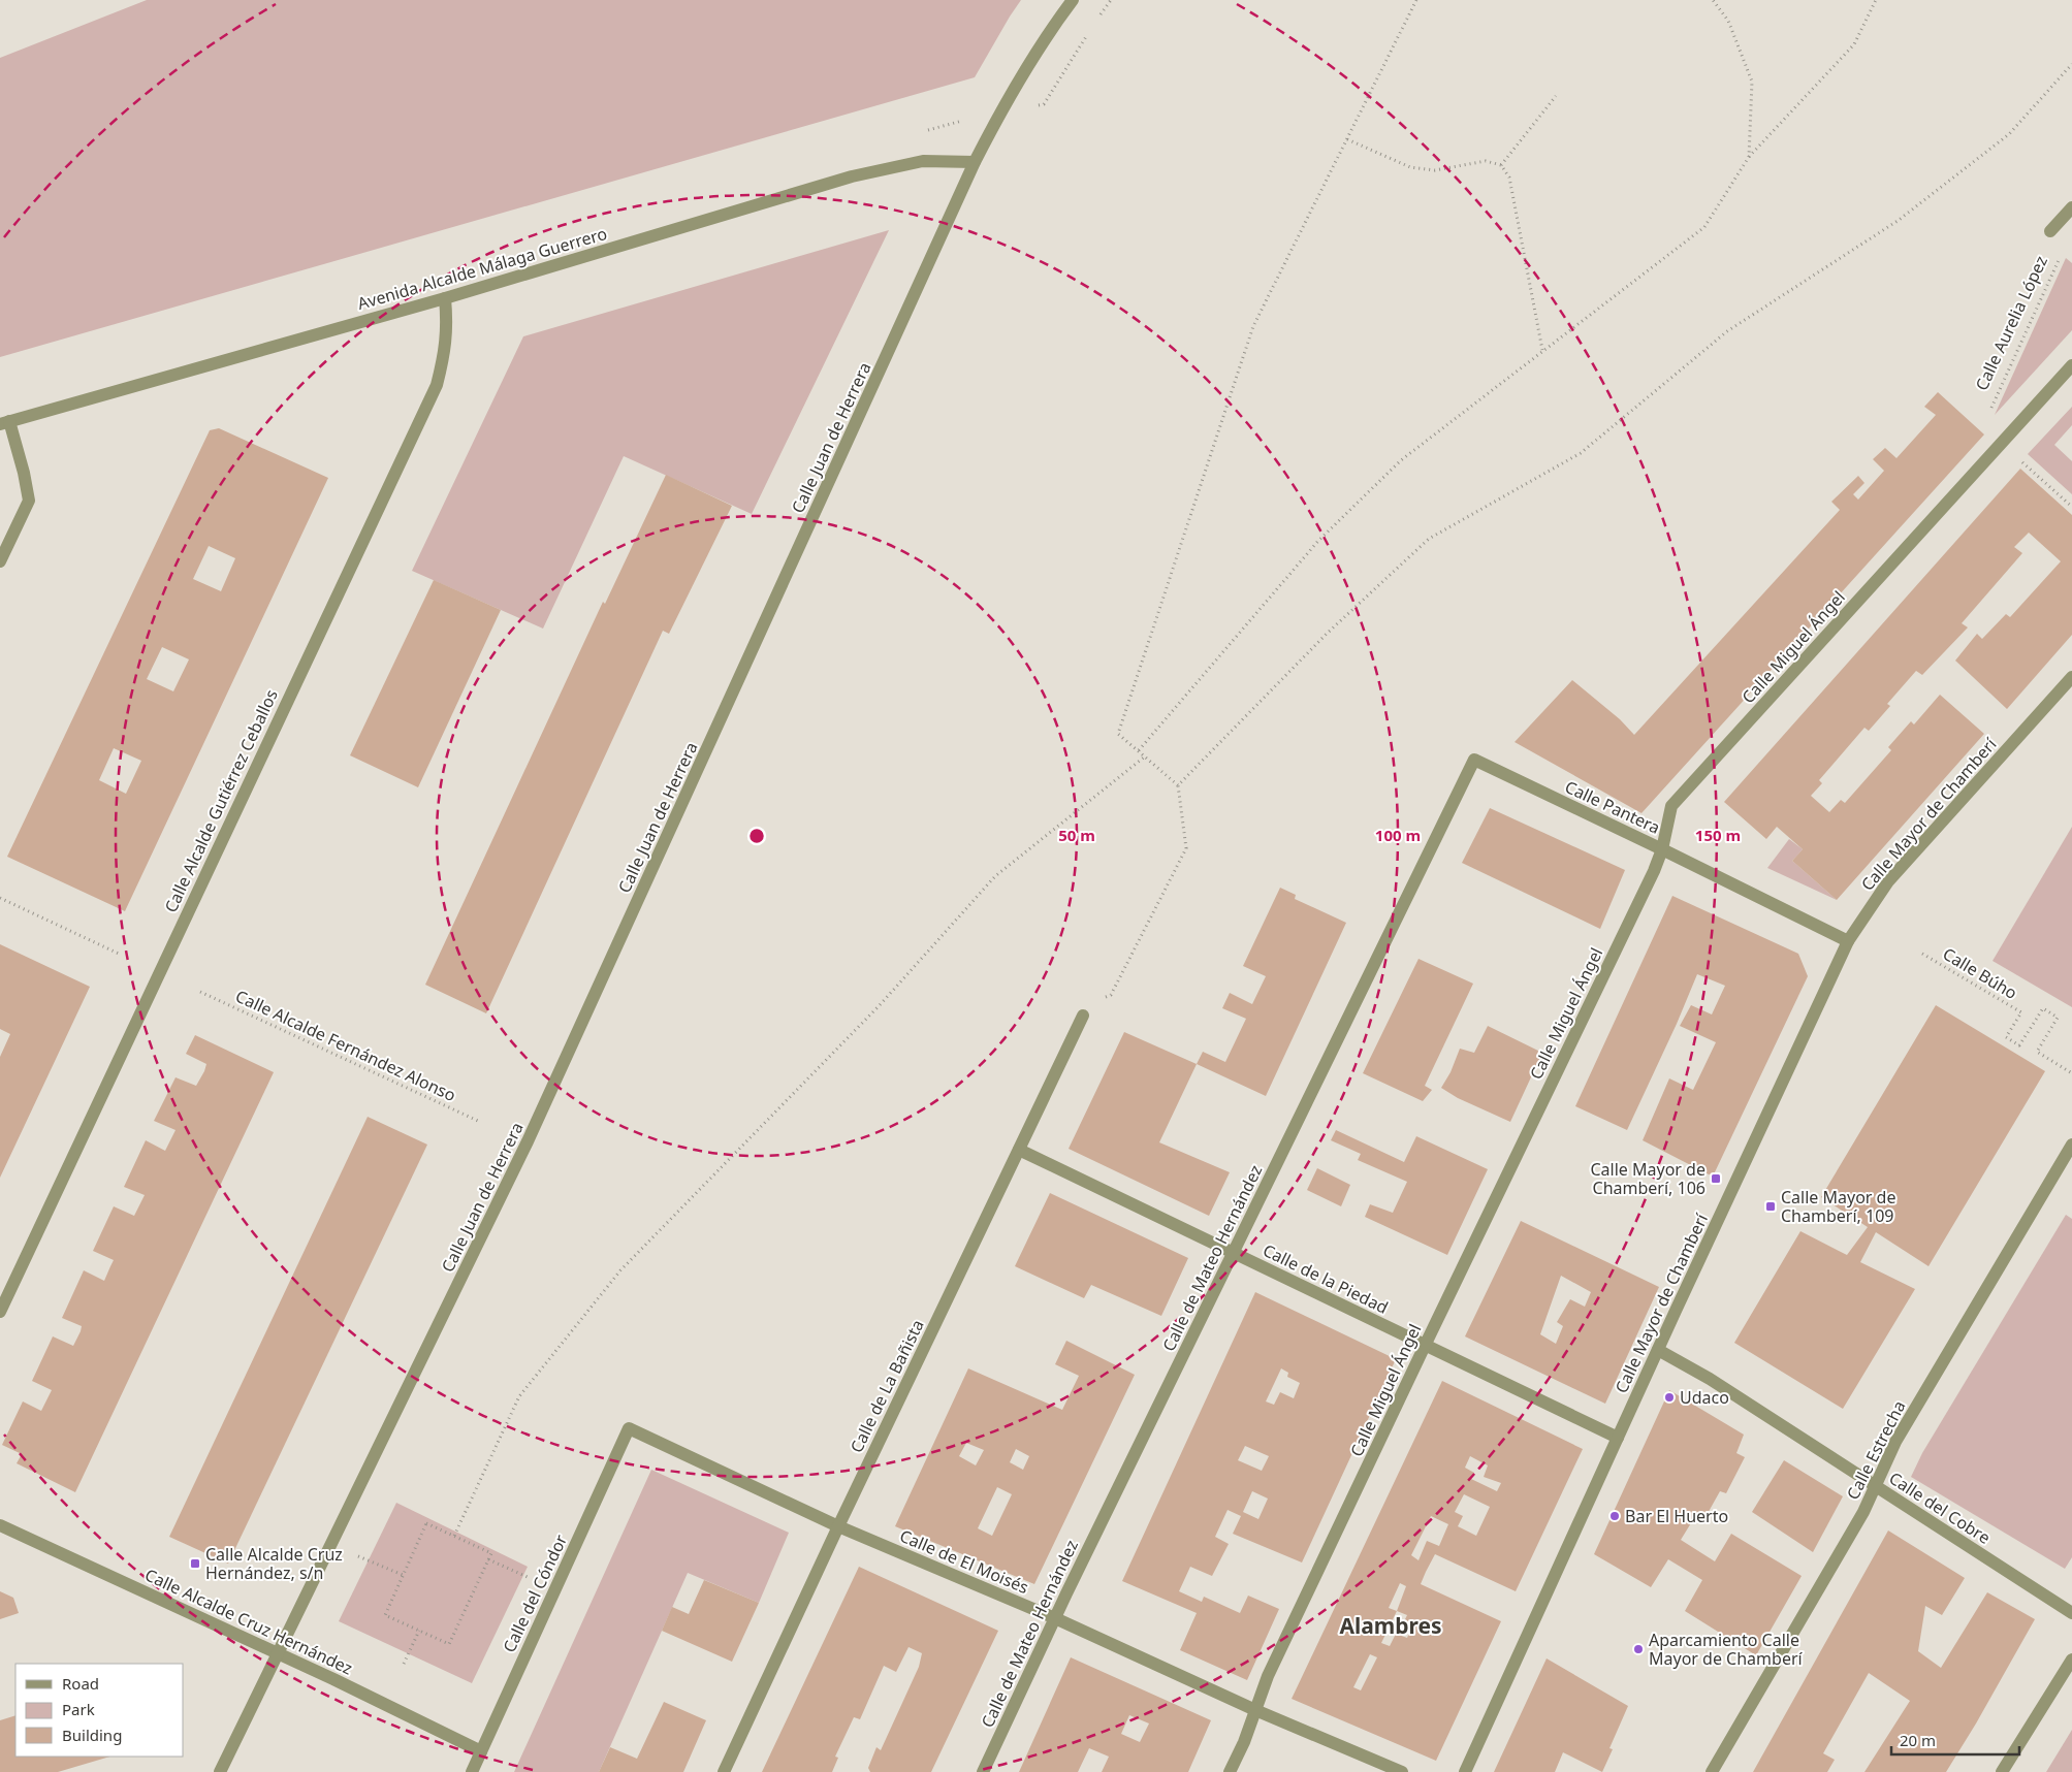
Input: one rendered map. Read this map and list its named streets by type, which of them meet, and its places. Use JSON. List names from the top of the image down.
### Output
{
  "streets": {
    "street": [
      "Avenida Alcalde Málaga Guerrero",
      "Calle Juan de Herrera",
      "Calle Miguel Ángel",
      "Calle Alcalde Gutiérrez Ceballos",
      "Calle Pantera",
      "Calle Mayor de Chamberí",
      "Calle de Mateo Hernández",
      "Calle de la Piedad",
      "Calle de La Bañista",
      "Calle Estrecha",
      "Calle del Cobre",
      "Calle de El Moisés",
      "Calle del Cóndor",
      "Calle Alcalde Cruz Hernández"
    ],
    "path": ["Calle Aurelia López", "Calle Búho", "Calle Alcalde Fernández Alonso"]
  },
  "crossings": [
    ["Avenida Alcalde Málaga Guerrero", "Calle Juan de Herrera"],
    ["Avenida Alcalde Málaga Guerrero", "Calle Alcalde Gutiérrez Ceballos"],
    ["Calle Juan de Herrera", "Calle Alcalde Cruz Hernández"],
    ["Calle Miguel Ángel", "Calle Pantera"],
    ["Calle Miguel Ángel", "Calle de la Piedad"],
    ["Calle Miguel Ángel", "Calle de El Moisés"],
    ["Calle Pantera", "Calle Mayor de Chamberí"],
    ["Calle Pantera", "Calle de Mateo Hernández"],
    ["Calle Mayor de Chamberí", "Calle de la Piedad"],
    ["Calle Mayor de Chamberí", "Calle del Cobre"],
    ["Calle de Mateo Hernández", "Calle de la Piedad"],
    ["Calle de Mateo Hernández", "Calle de El Moisés"],
    ["Calle de la Piedad", "Calle de La Bañista"],
    ["Calle de La Bañista", "Calle de El Moisés"],
    ["Calle Estrecha", "Calle del Cobre"],
    ["Calle de El Moisés", "Calle del Cóndor"],
    ["Calle del Cóndor", "Calle Alcalde Cruz Hernández"]
  ],
  "districts": ["Alambres"],
  "places": {
    "transit": ["Calle Mayor de Chamberí, 106", "Calle Mayor de Chamberí, 109", "Calle Alcalde Cruz Hernández, s/n"],
    "other": ["Udaco", "Bar El Huerto", "Aparcamiento Calle Mayor de Chamberí"]
  },
  "legend": ["Road", "Park", "Building"],
  "scale_bar": "20 m",
  "rings": ["50 m", "100 m", "150 m"]
}
